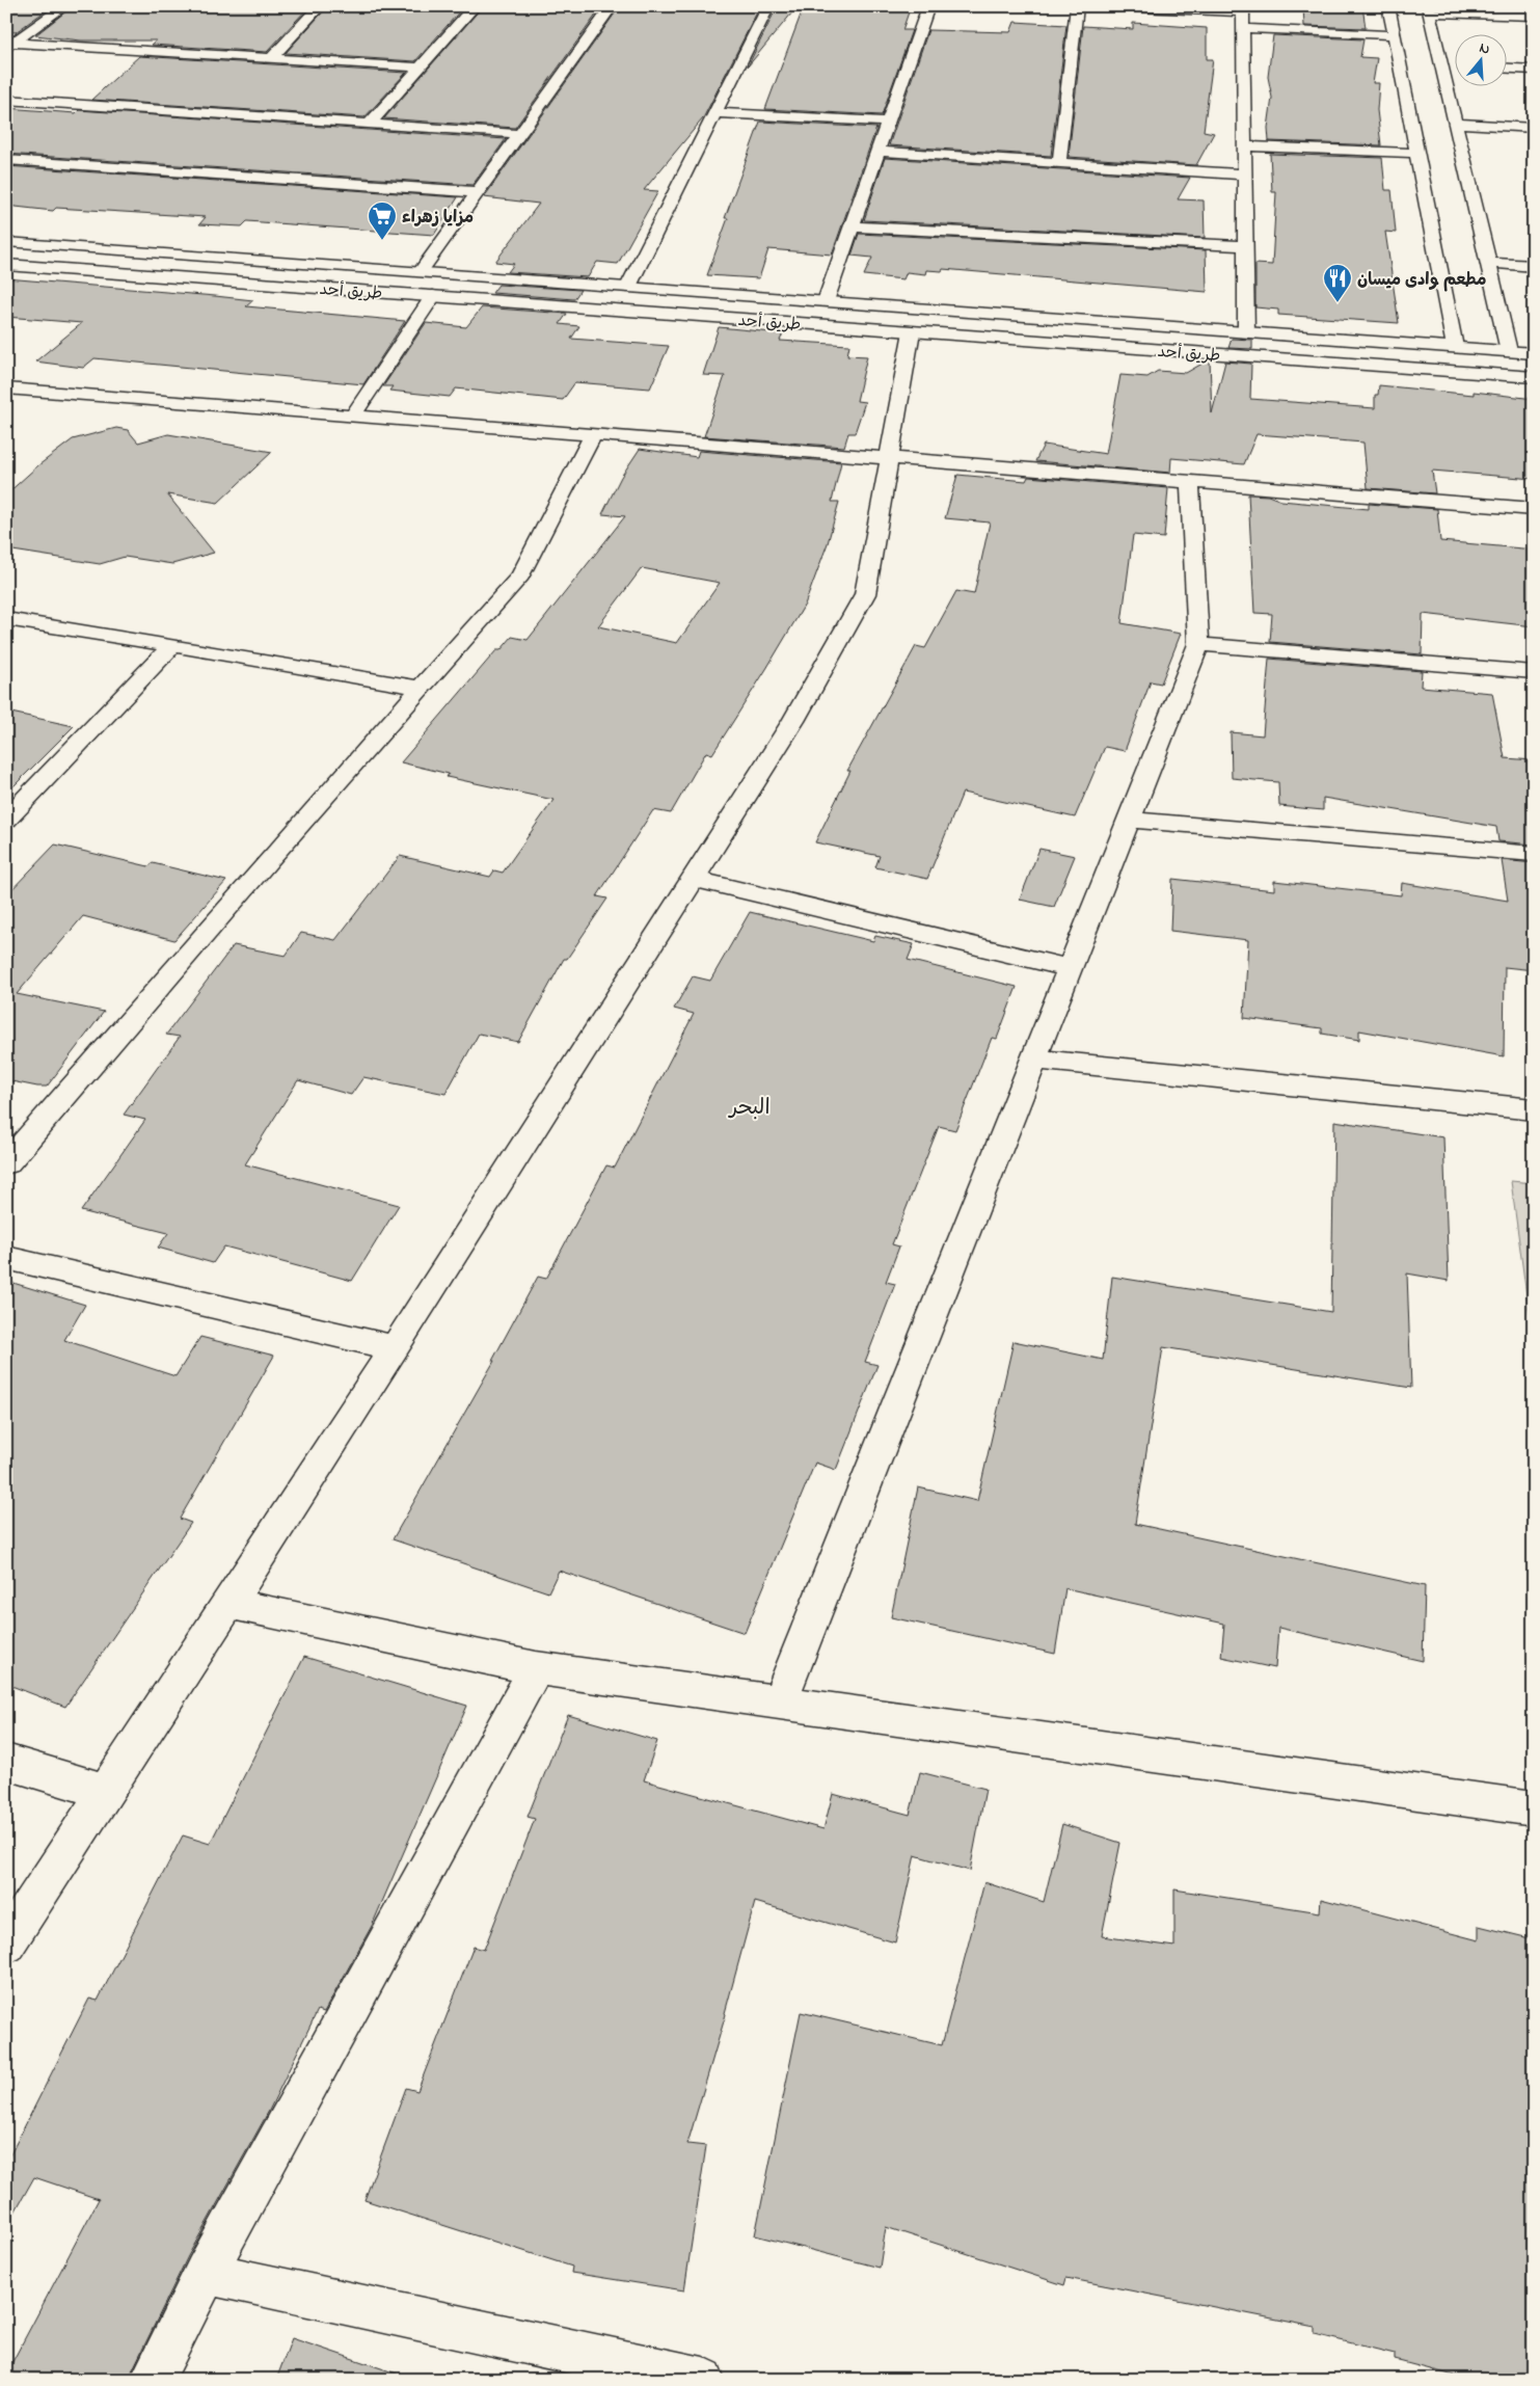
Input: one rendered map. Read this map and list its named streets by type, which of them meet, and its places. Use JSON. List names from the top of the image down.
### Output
{
  "streets": {
    "street": ["طريق أحد"]
  },
  "districts": ["البحر"],
  "places": {
    "supermarket": ["مزايا زهراء"],
    "restaurant": ["مطعم وادى ميسان"]
  },
  "north": "top"
}
